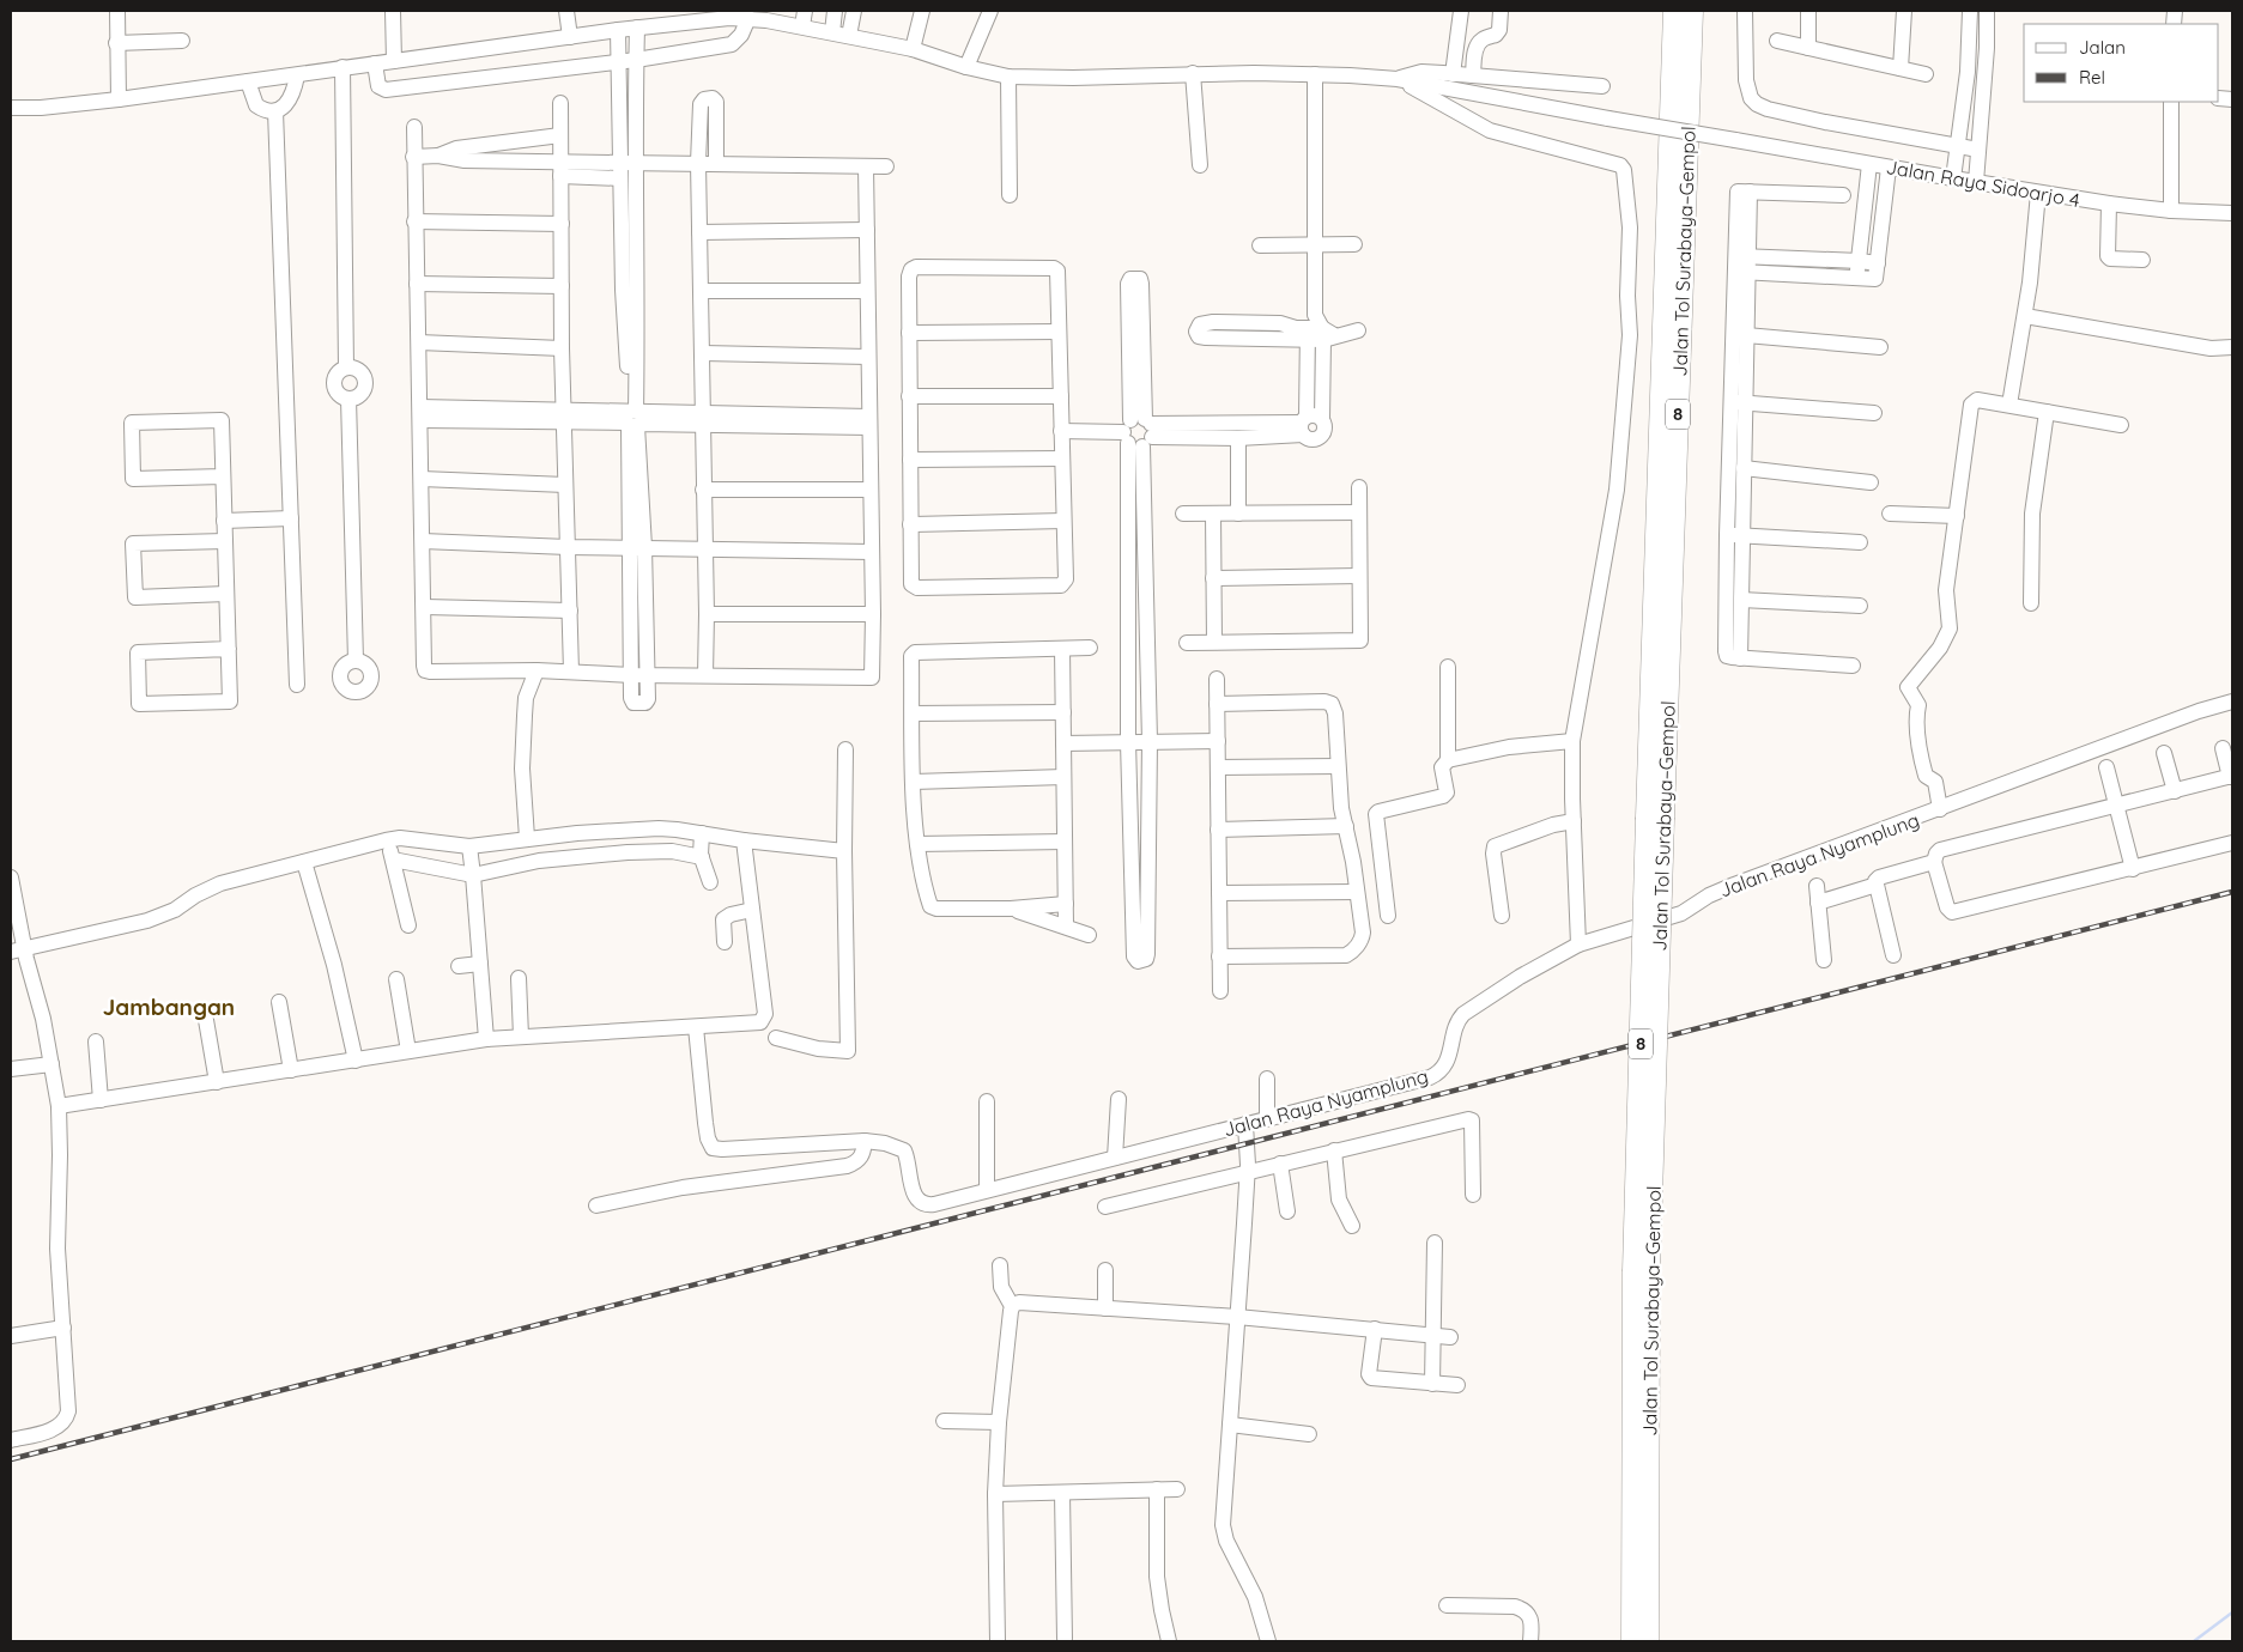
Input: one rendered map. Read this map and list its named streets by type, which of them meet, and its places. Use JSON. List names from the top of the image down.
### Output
{
  "streets": {
    "highway": ["Jalan Tol Surabaya–Gempol", "8"],
    "street": ["Jalan Raya Sidoarjo 4", "Jalan Raya Nyamplung"]
  },
  "districts": ["Jambangan"],
  "legend": ["Jalan", "Rel"]
}
